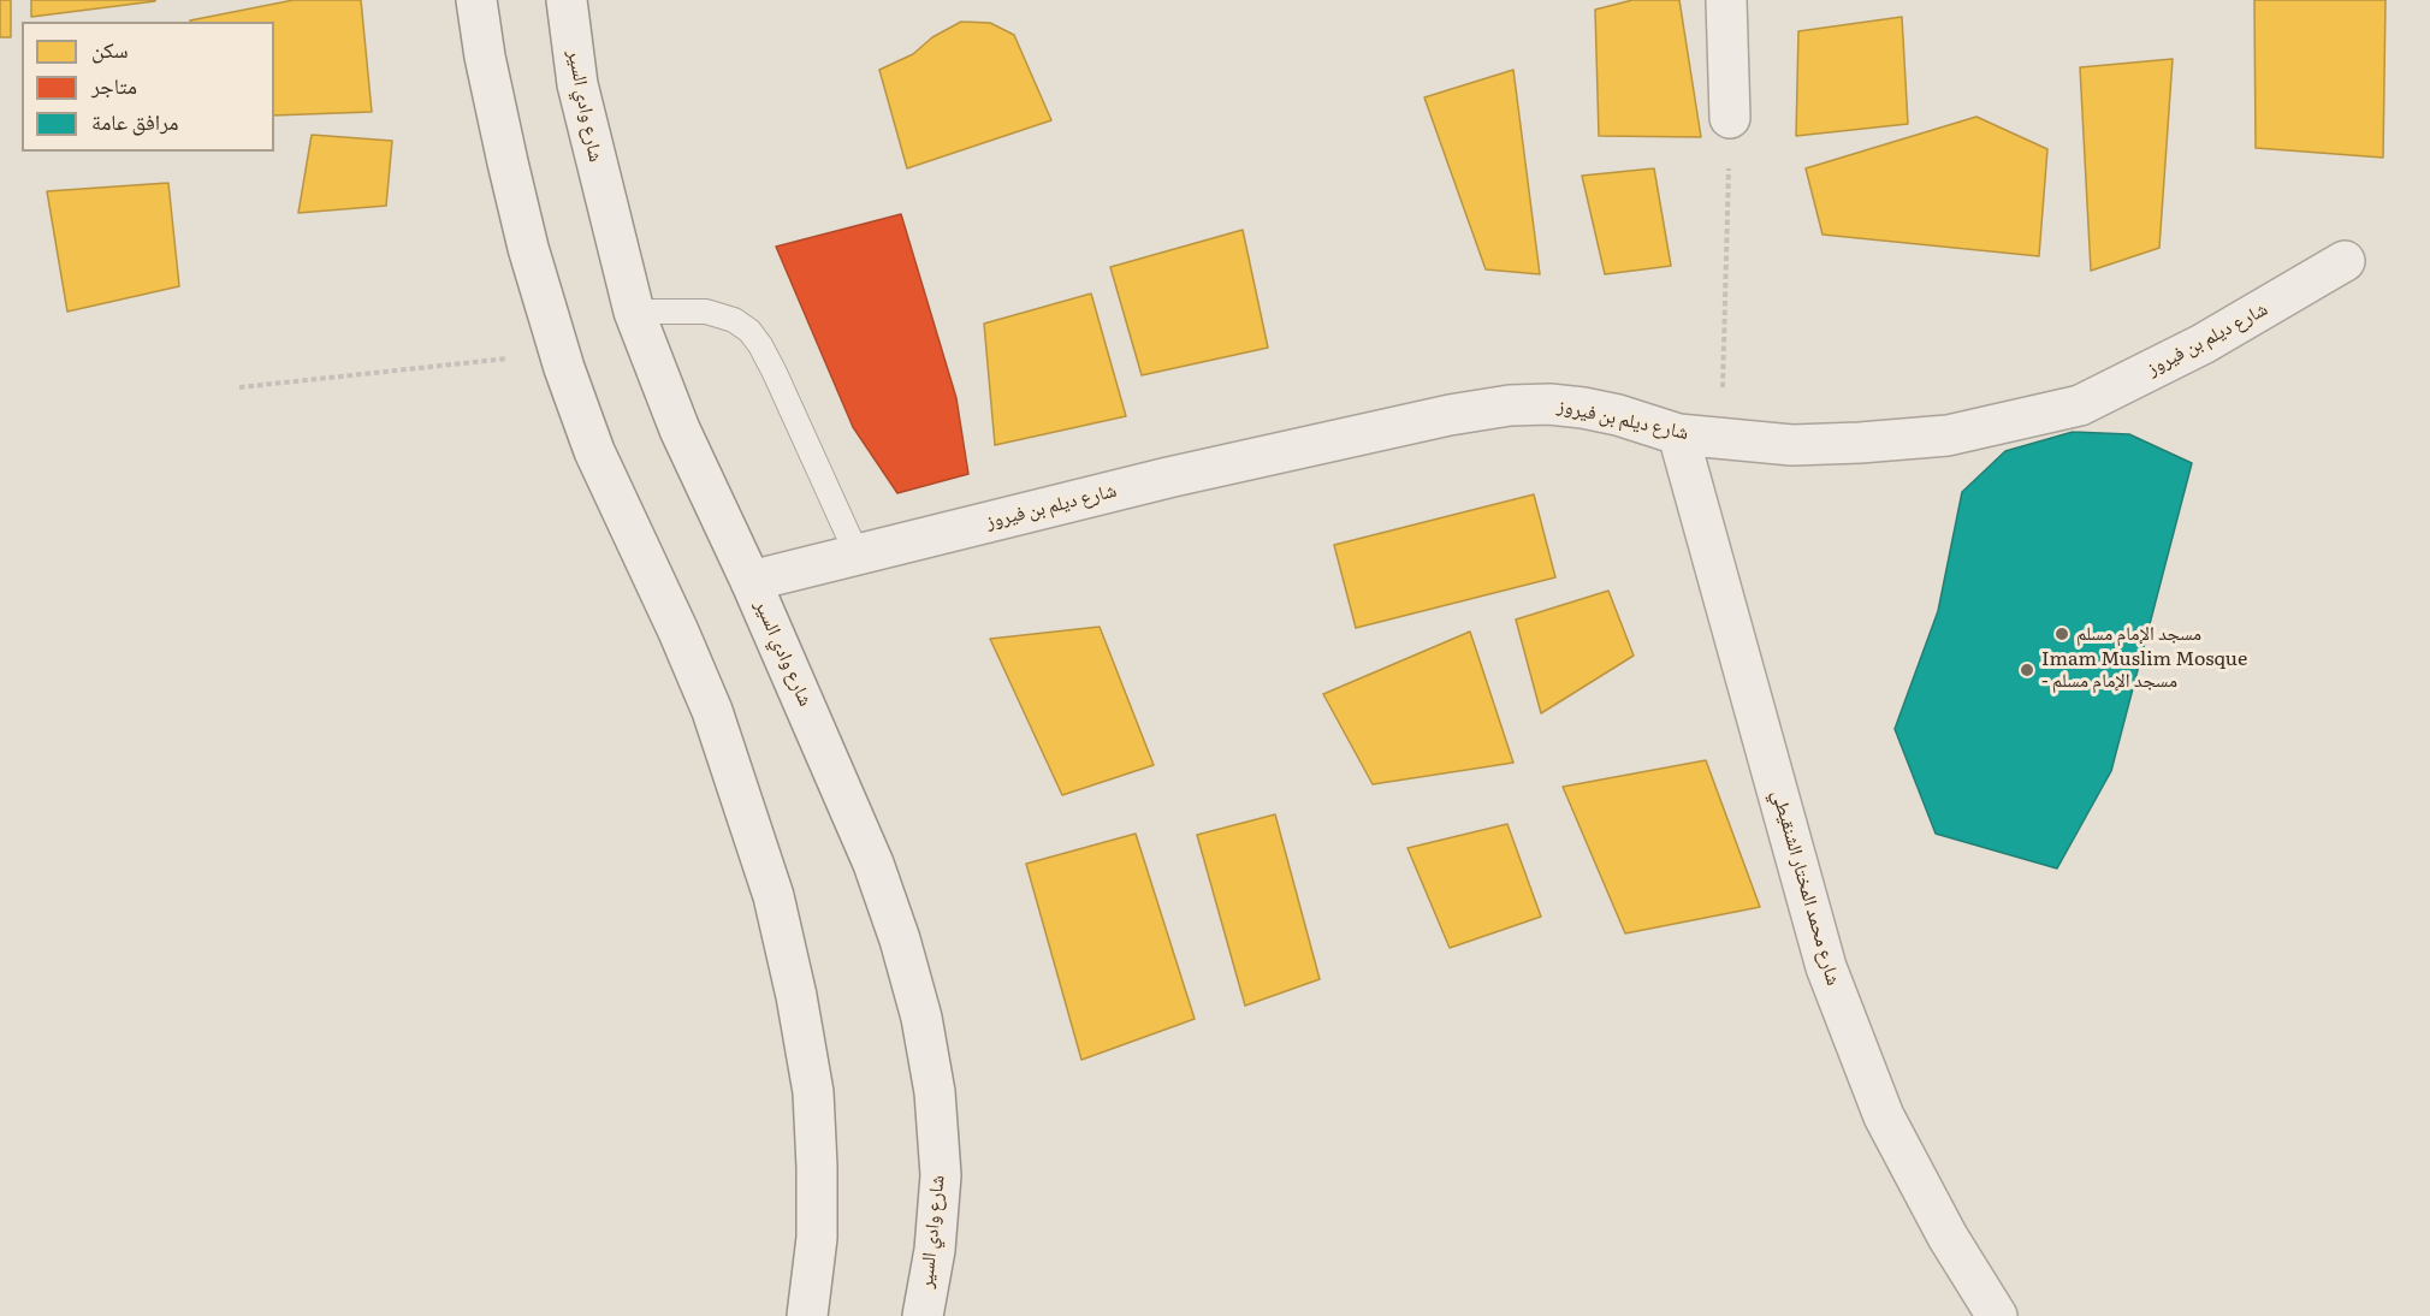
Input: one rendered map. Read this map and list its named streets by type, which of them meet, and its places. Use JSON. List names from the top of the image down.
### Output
{
  "streets": {
    "main road": ["شارع وادي السير", "شارع ديلم بن فيروز", "شارع محمد المختار الشنقيطي"]
  },
  "crossings": [
    ["شارع وادي السير", "شارع ديلم بن فيروز"],
    ["شارع ديلم بن فيروز", "شارع محمد المختار الشنقيطي"]
  ],
  "places": ["مسجد الإمام مسلم", "Imam Muslim Mosque - مسجد الإمام مسلم"],
  "legend": ["سكن", "متاجر", "مرافق عامة"]
}
